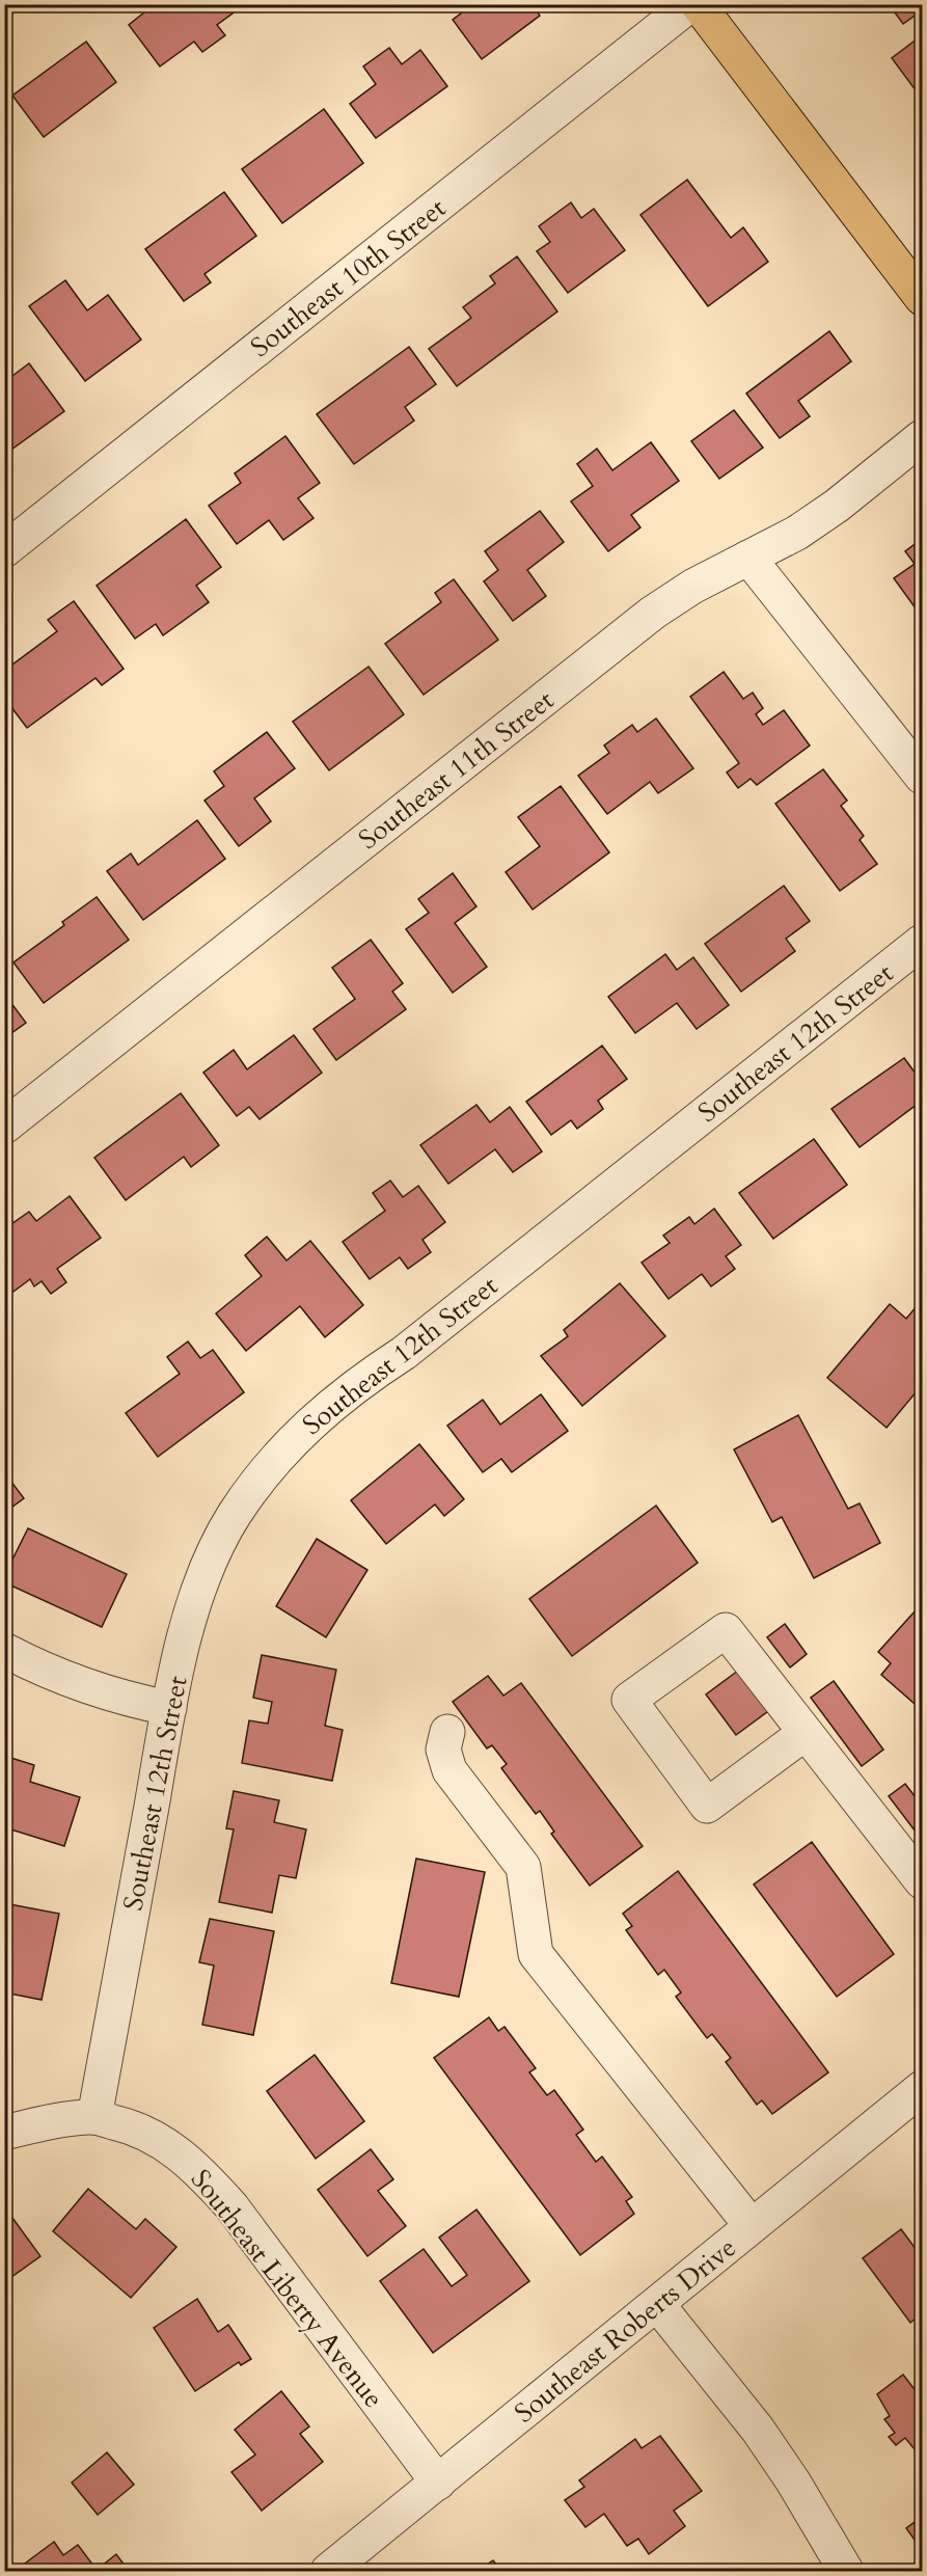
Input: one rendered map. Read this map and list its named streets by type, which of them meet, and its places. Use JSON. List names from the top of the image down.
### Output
{
  "streets": {
    "street": [
      "Southeast 10th Street",
      "Southeast 11th Street",
      "Southeast 12th Street",
      "Southeast Liberty Avenue",
      "Southeast Roberts Drive"
    ]
  },
  "crossings": [
    ["Southeast 12th Street", "Southeast Liberty Avenue"],
    ["Southeast Liberty Avenue", "Southeast Roberts Drive"]
  ]
}
